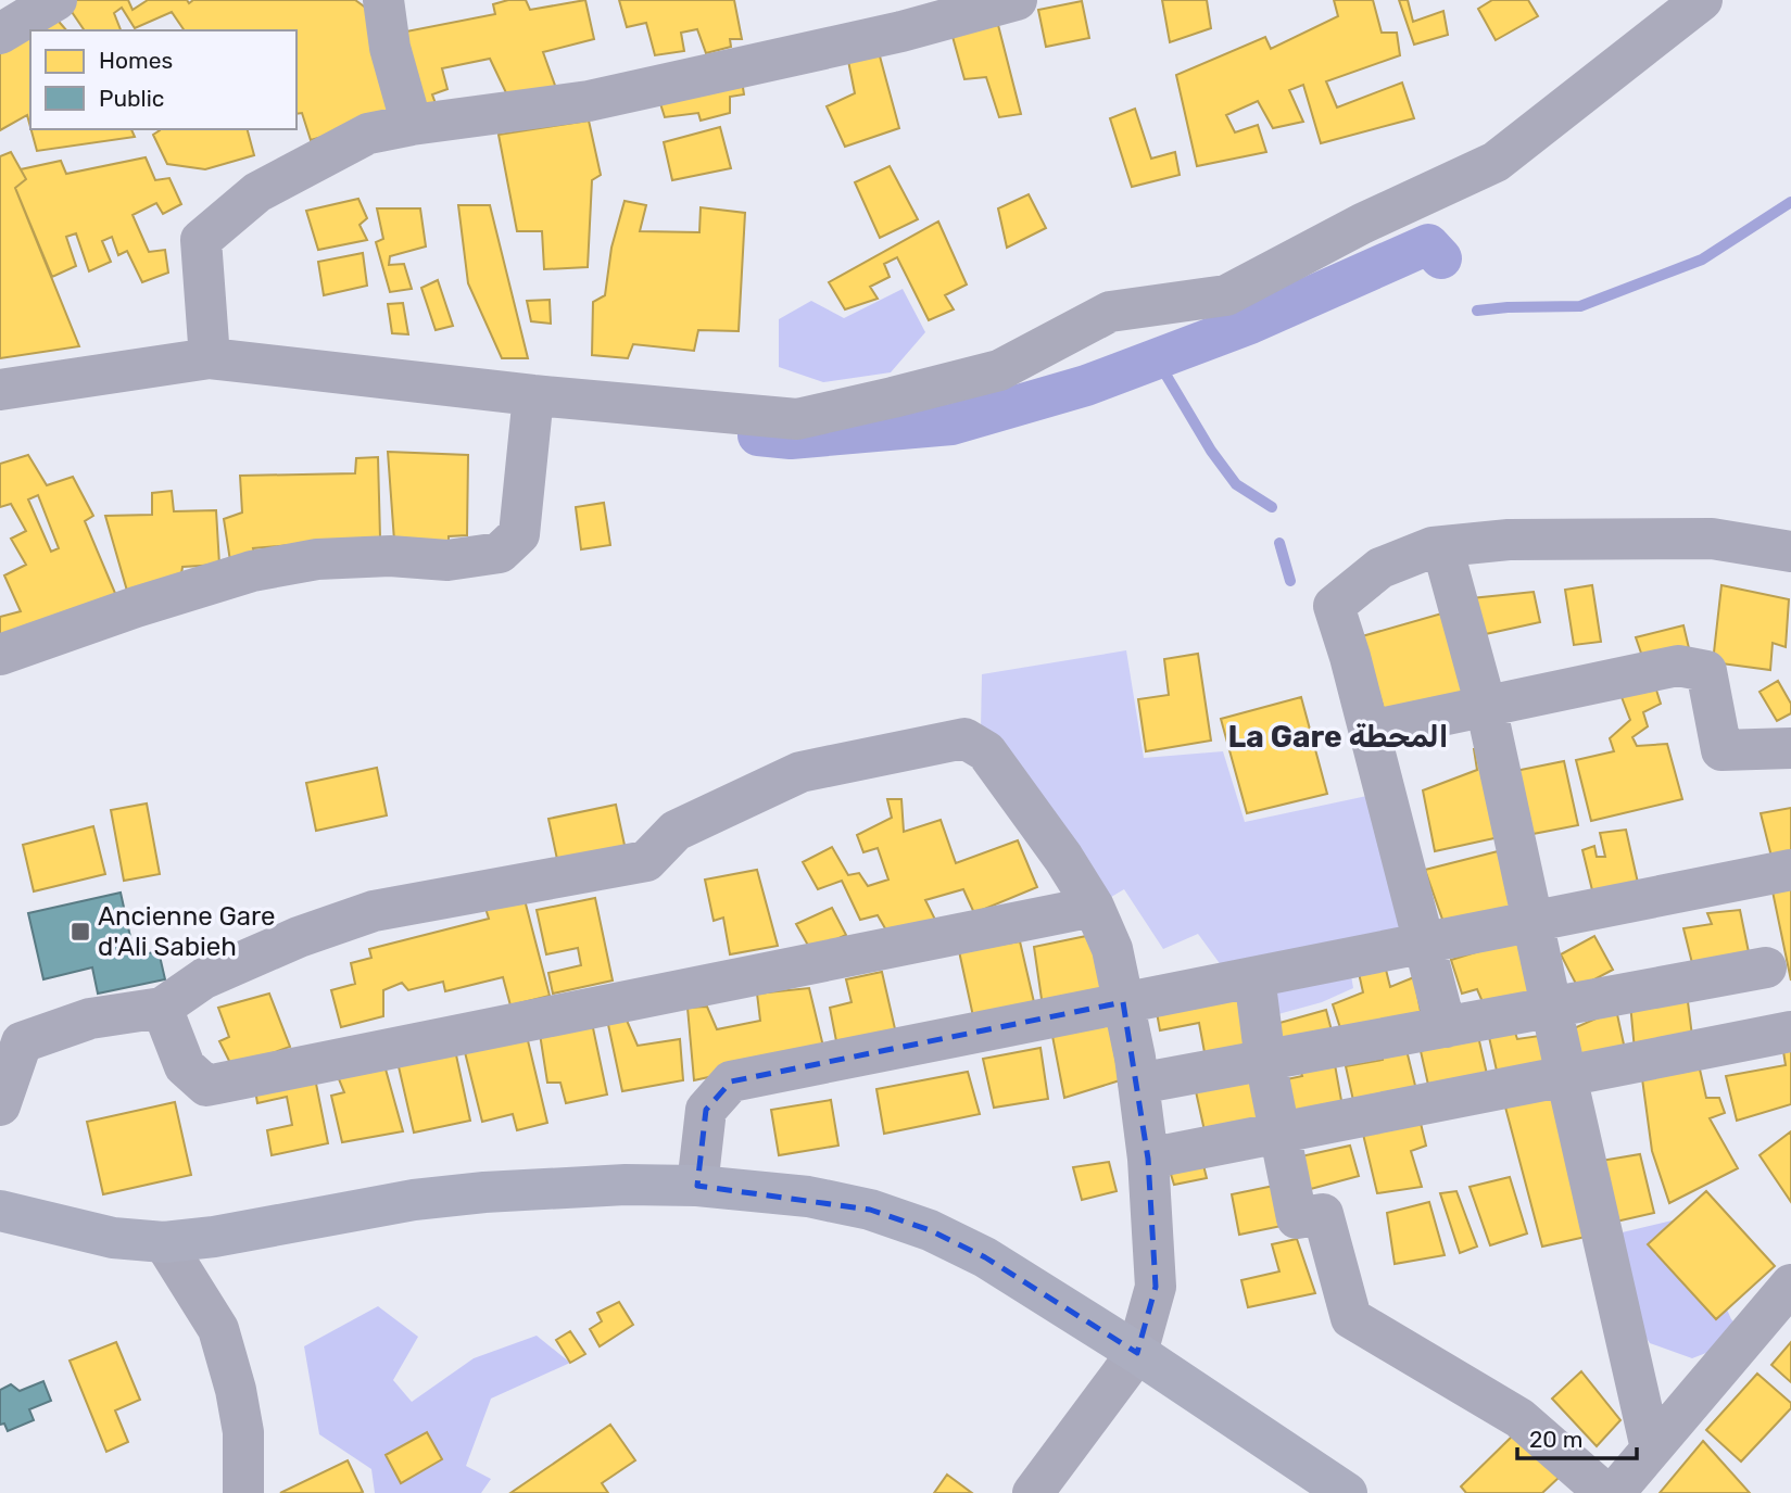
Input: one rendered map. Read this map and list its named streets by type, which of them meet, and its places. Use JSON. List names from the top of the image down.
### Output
{
  "districts": ["La Gare المحطة"],
  "places": {
    "transit": ["Ancienne Gare d'Ali Sabieh"]
  },
  "legend": ["Homes", "Public"],
  "scale_bar": "20 m"
}
